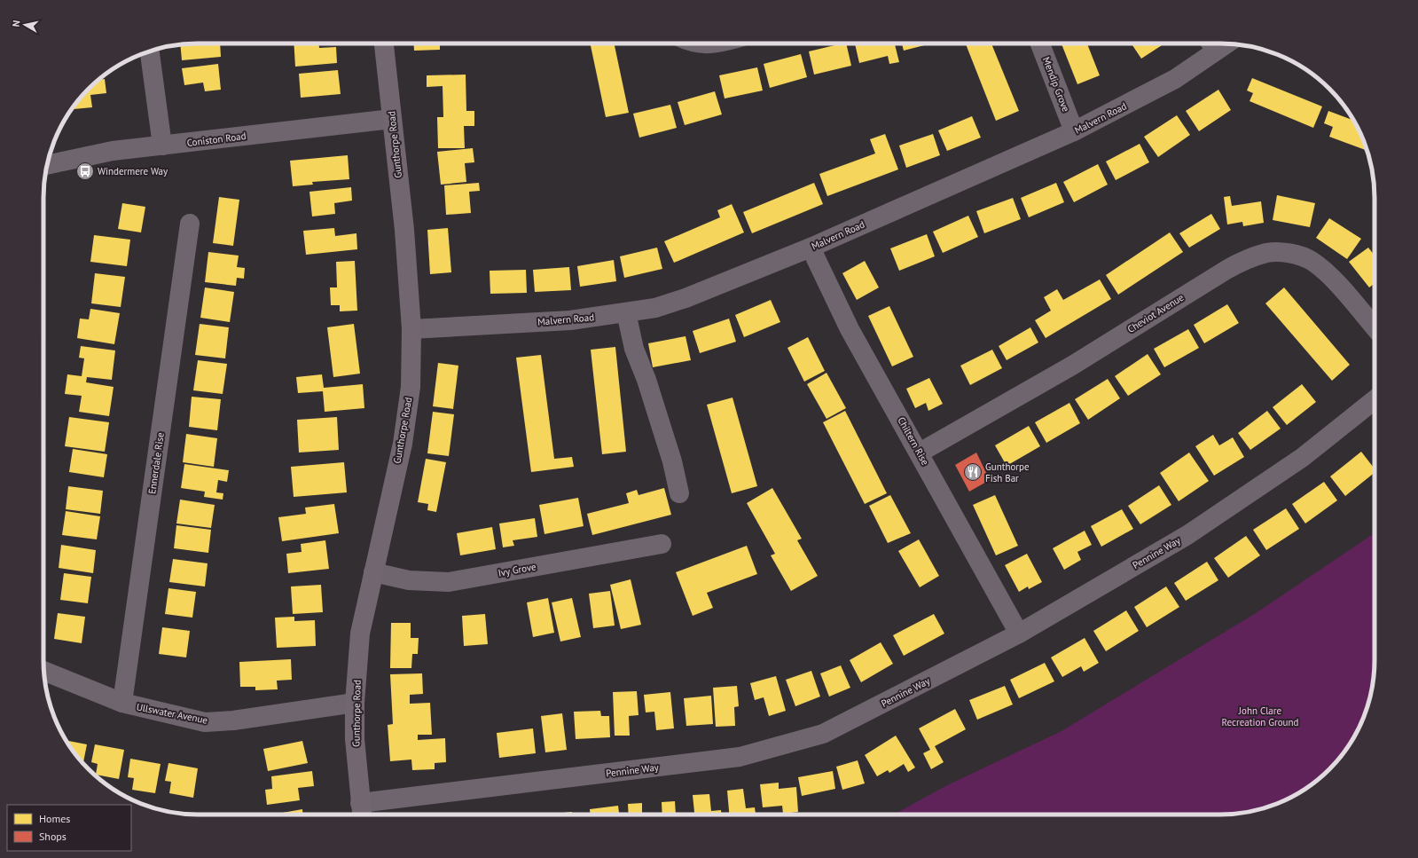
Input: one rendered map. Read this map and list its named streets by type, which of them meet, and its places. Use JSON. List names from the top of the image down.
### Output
{
  "streets": {
    "street": [
      "Mendip Grove",
      "Malvern Road",
      "Coniston Road",
      "Gunthorpe Road",
      "Cheviot Avenue",
      "Chiltern Rise",
      "Ennerdale Rise",
      "Pennine Way",
      "Ivy Grove",
      "Ullswater Avenue"
    ]
  },
  "crossings": [
    ["Mendip Grove", "Malvern Road"],
    ["Malvern Road", "Gunthorpe Road"],
    ["Malvern Road", "Chiltern Rise"],
    ["Coniston Road", "Gunthorpe Road"],
    ["Gunthorpe Road", "Pennine Way"],
    ["Gunthorpe Road", "Ivy Grove"],
    ["Gunthorpe Road", "Ullswater Avenue"],
    ["Cheviot Avenue", "Chiltern Rise"],
    ["Chiltern Rise", "Pennine Way"],
    ["Ennerdale Rise", "Ullswater Avenue"]
  ],
  "parks": ["John Clare Recreation Ground"],
  "places": {
    "bus stop": ["Windermere Way"],
    "restaurant": ["Gunthorpe Fish Bar"]
  },
  "legend": ["Homes", "Shops"],
  "north": "left"
}
